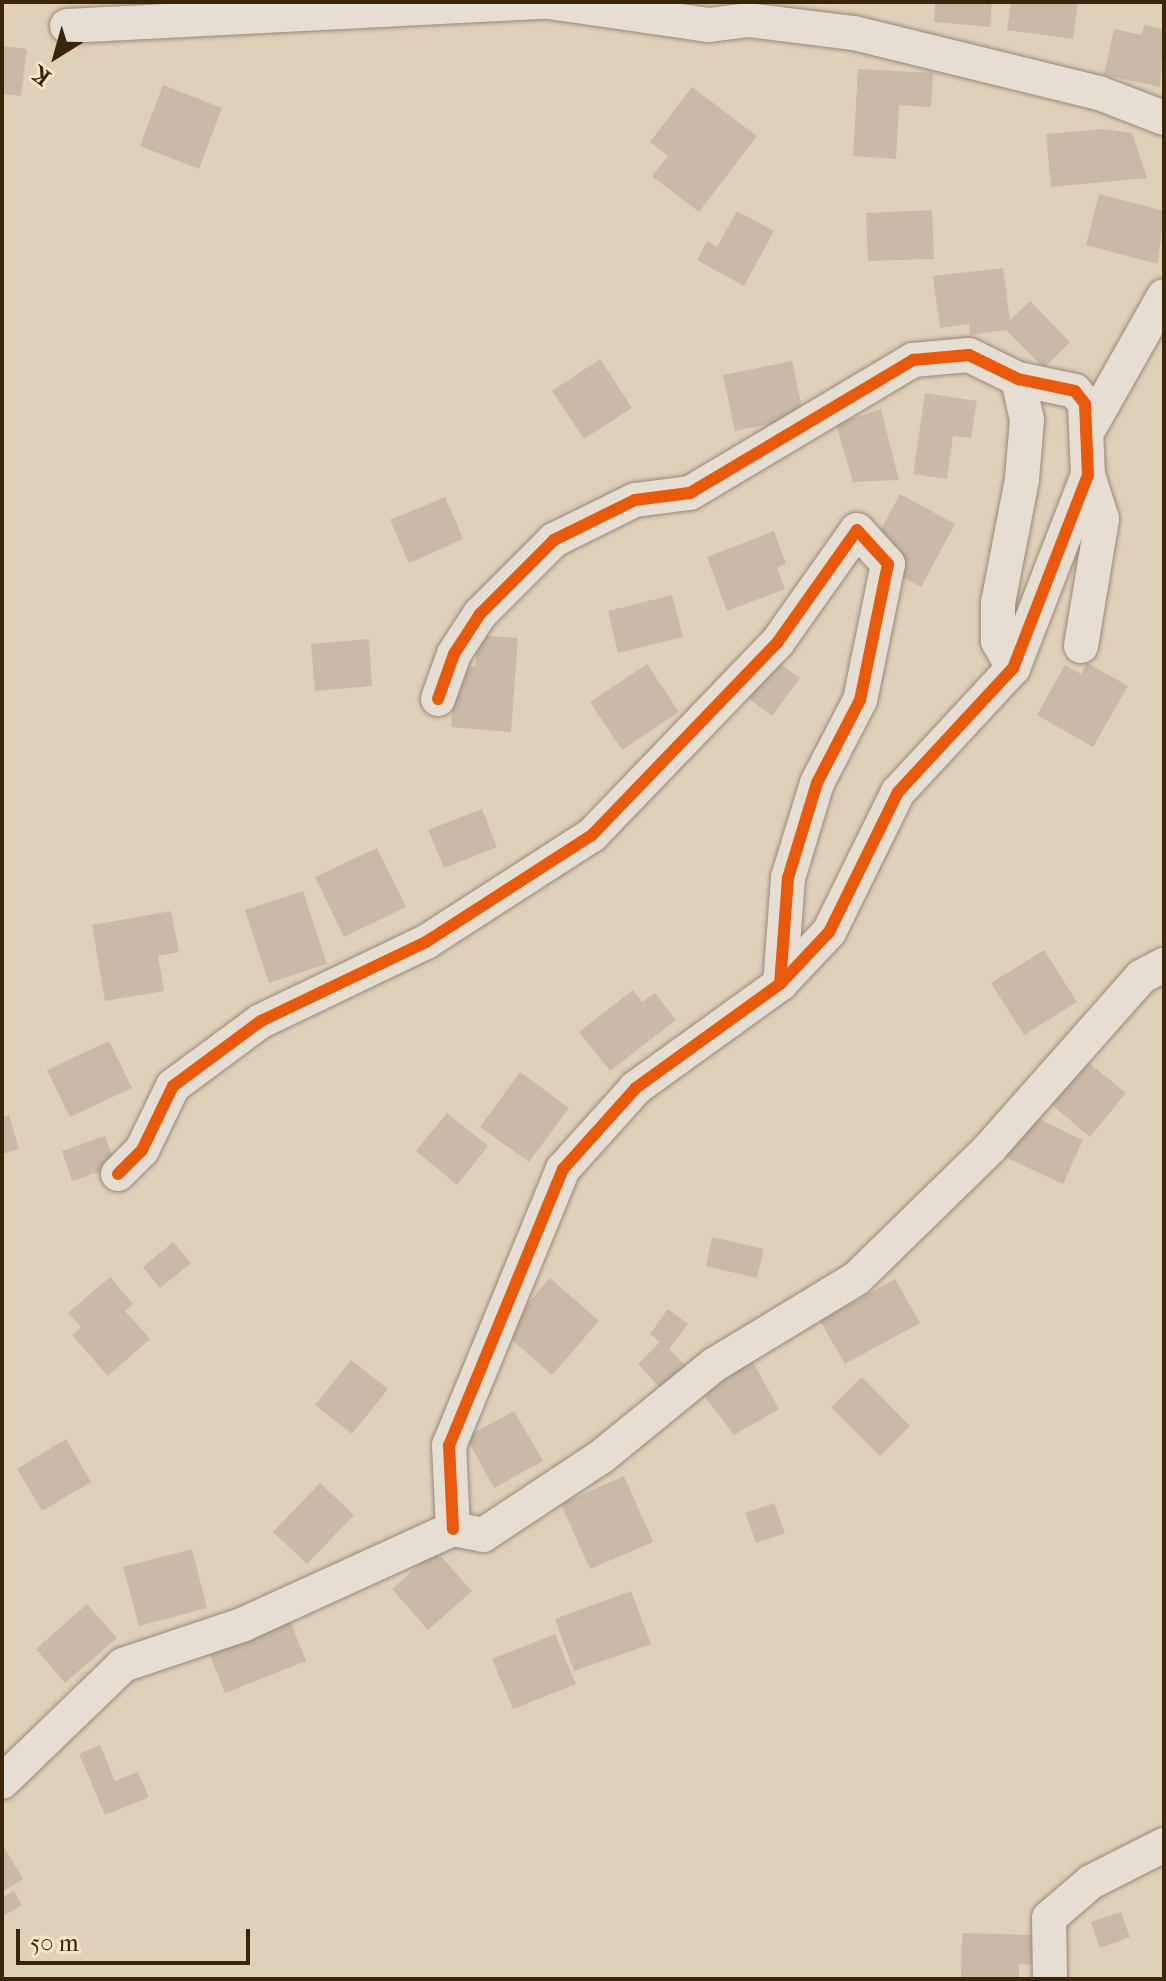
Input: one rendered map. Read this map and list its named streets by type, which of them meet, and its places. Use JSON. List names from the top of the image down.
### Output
{
  "scale_bar": "50 m",
  "north": "bottom left"
}
